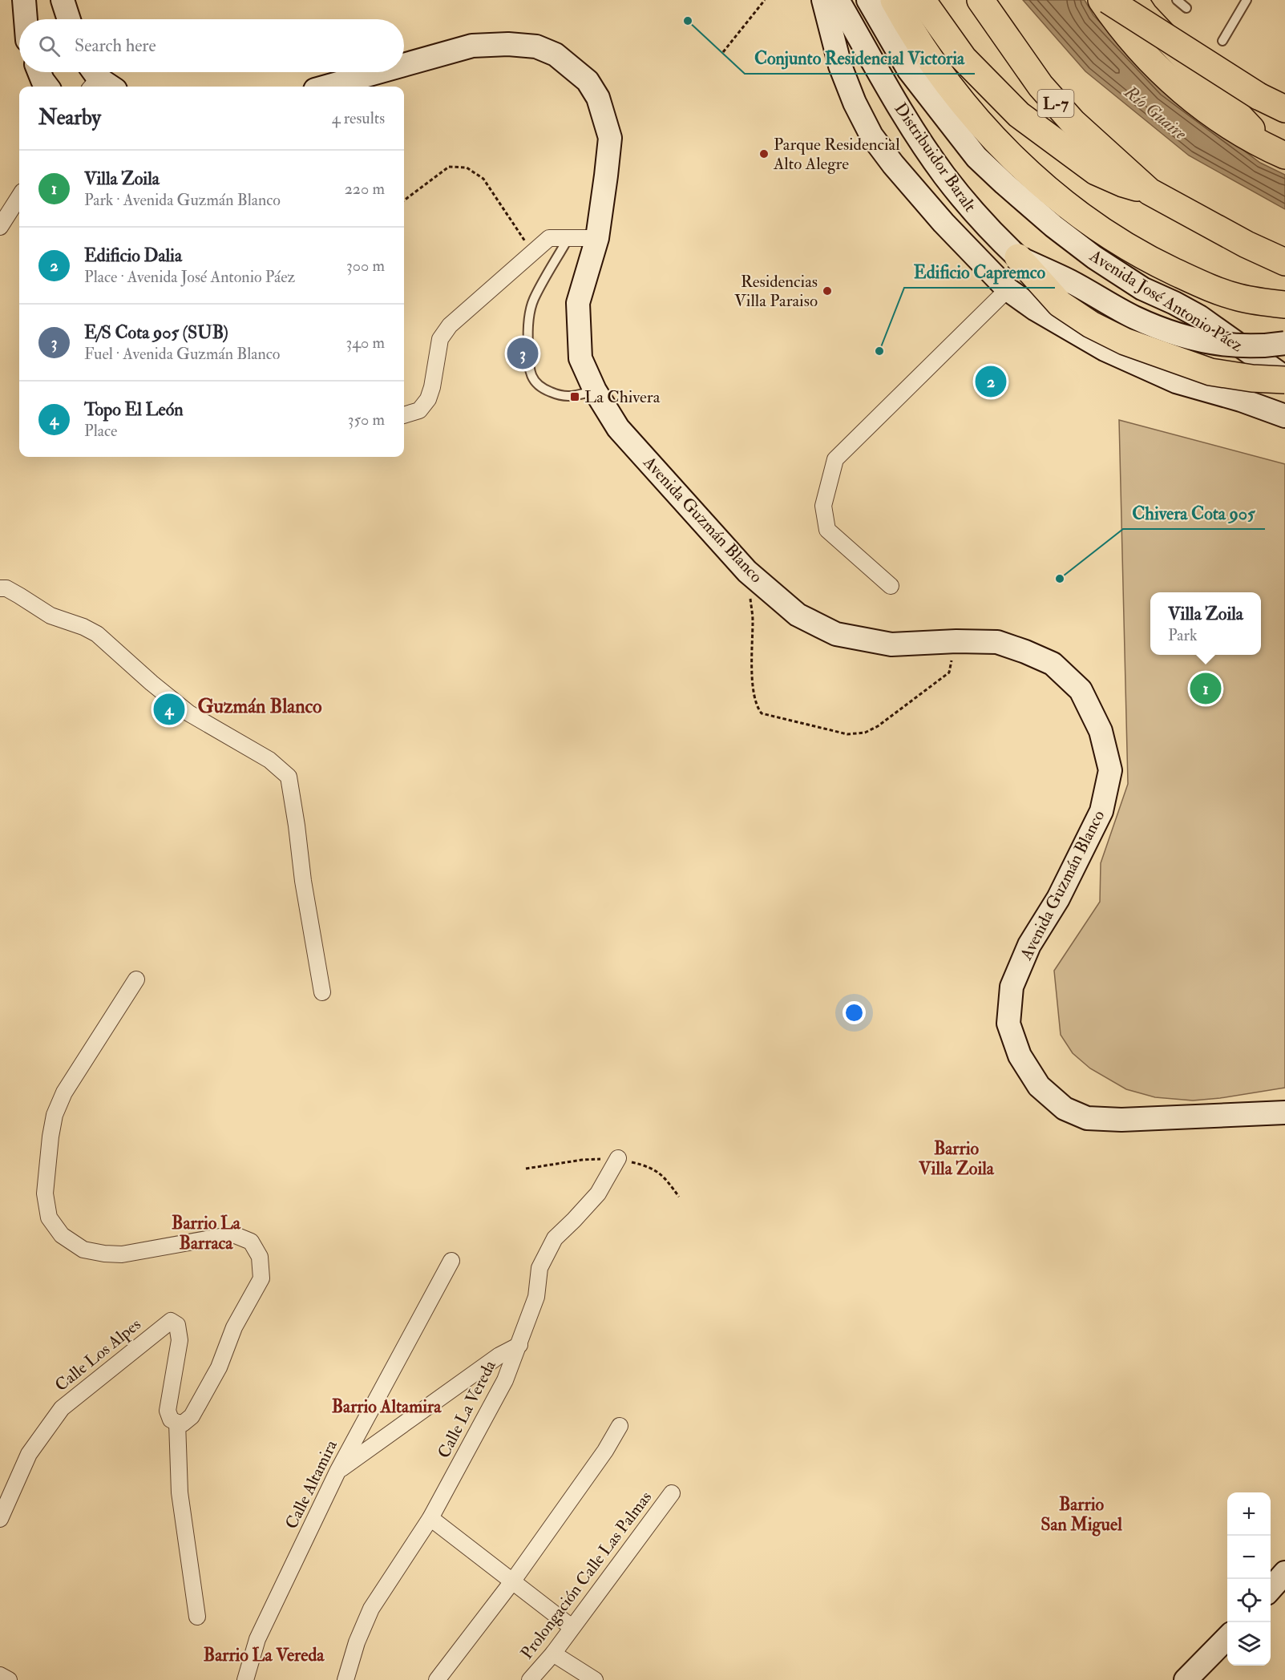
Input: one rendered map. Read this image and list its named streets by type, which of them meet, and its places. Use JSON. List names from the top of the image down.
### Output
{
  "streets": {
    "highway": ["L-7"],
    "street": [
      "Distribuidor Baralt",
      "Avenida José Antonio Páez",
      "Avenida Guzmán Blanco",
      "Calle Los Alpes",
      "Calle La Vereda",
      "Calle Altamira",
      "Prolongación Calle Las Palmas"
    ]
  },
  "districts": [
    "Guzmán Blanco",
    "Barrio Villa Zoila",
    "Barrio La Barraca",
    "Barrio Altamira",
    "Barrio San Miguel",
    "Barrio La Vereda"
  ],
  "water": ["Río Guaire"],
  "places": {
    "other": [
      "Conjunto Residencial Victoria",
      "Parque Residencial Alto Alegre",
      "Residencias Villa Paraiso",
      "Edificio Capremco",
      "Chivera Cota 905"
    ],
    "transit": ["La Chivera"]
  },
  "page": {
    "search": "Search here",
    "heading": ["Nearby", "4 results"],
    "list": [
      {
        "mark": "1",
        "name": "Villa Zoila",
        "note": "Park · Avenida Guzmán Blanco",
        "value": "220 m"
      },
      {
        "mark": "2",
        "name": "Edificio Dalia",
        "note": "Place · Avenida José Antonio Páez",
        "value": "300 m"
      },
      {
        "mark": "3",
        "name": "E/S Cota 905 (SUB)",
        "note": "Fuel · Avenida Guzmán Blanco",
        "value": "340 m"
      },
      {
        "mark": "4",
        "name": "Topo El León",
        "note": "Place",
        "value": "350 m"
      }
    ],
    "pins": [
      "3",
      "2",
      "1",
      "4"
    ],
    "popup": ["Villa Zoila", "Park"],
    "map_buttons": ["+", "−"]
  }
}
